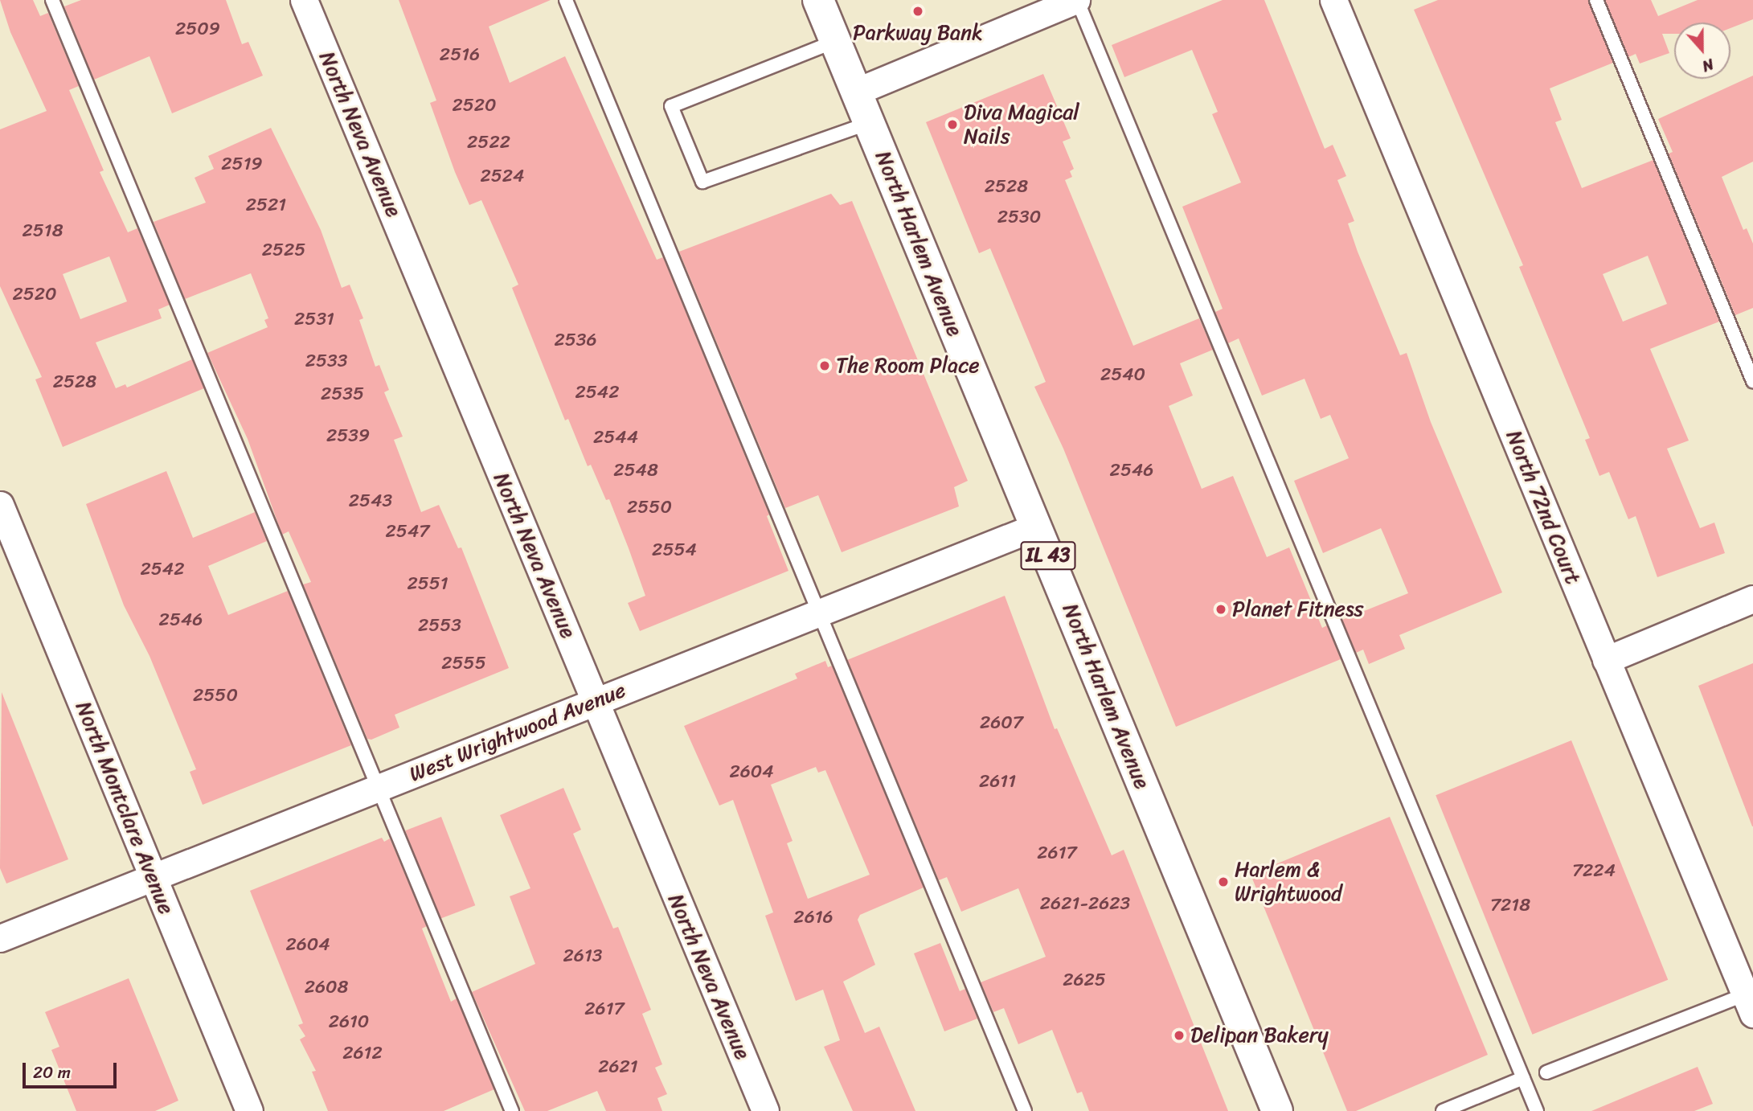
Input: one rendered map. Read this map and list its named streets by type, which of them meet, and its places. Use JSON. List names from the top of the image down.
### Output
{
  "streets": {
    "main road": ["North Harlem Avenue", "IL 43"],
    "street": [
      "North Neva Avenue",
      "North 72nd Court",
      "West Wrightwood Avenue",
      "North Montclare Avenue"
    ]
  },
  "crossings": [
    ["North Neva Avenue", "West Wrightwood Avenue"],
    ["North Harlem Avenue", "West Wrightwood Avenue"],
    ["West Wrightwood Avenue", "North Montclare Avenue"]
  ],
  "places": [
    "Parkway Bank",
    "Diva Magical Nails",
    "The Room Place",
    "Planet Fitness",
    "Harlem & Wrightwood",
    "Delipan Bakery"
  ],
  "house_numbers": [
    "2509",
    "2516",
    "2520",
    "2522",
    "2519",
    "2524",
    "2528",
    "2521",
    "2530",
    "2518",
    "2525",
    "2520",
    "2531",
    "2536",
    "2533",
    "2540",
    "2528",
    "2542",
    "2535",
    "2539",
    "2544",
    "2548",
    "2546",
    "2543",
    "2550",
    "2547",
    "2554",
    "2542",
    "2551",
    "2546",
    "2553",
    "2555",
    "2550",
    "2607",
    "2604",
    "2611",
    "2617",
    "7224",
    "2621-2623",
    "7218",
    "2616",
    "2604",
    "2613",
    "2625",
    "2608",
    "2617",
    "2610",
    "2612",
    "2621"
  ],
  "scale_bar": "20 m",
  "north": "bottom"
}
